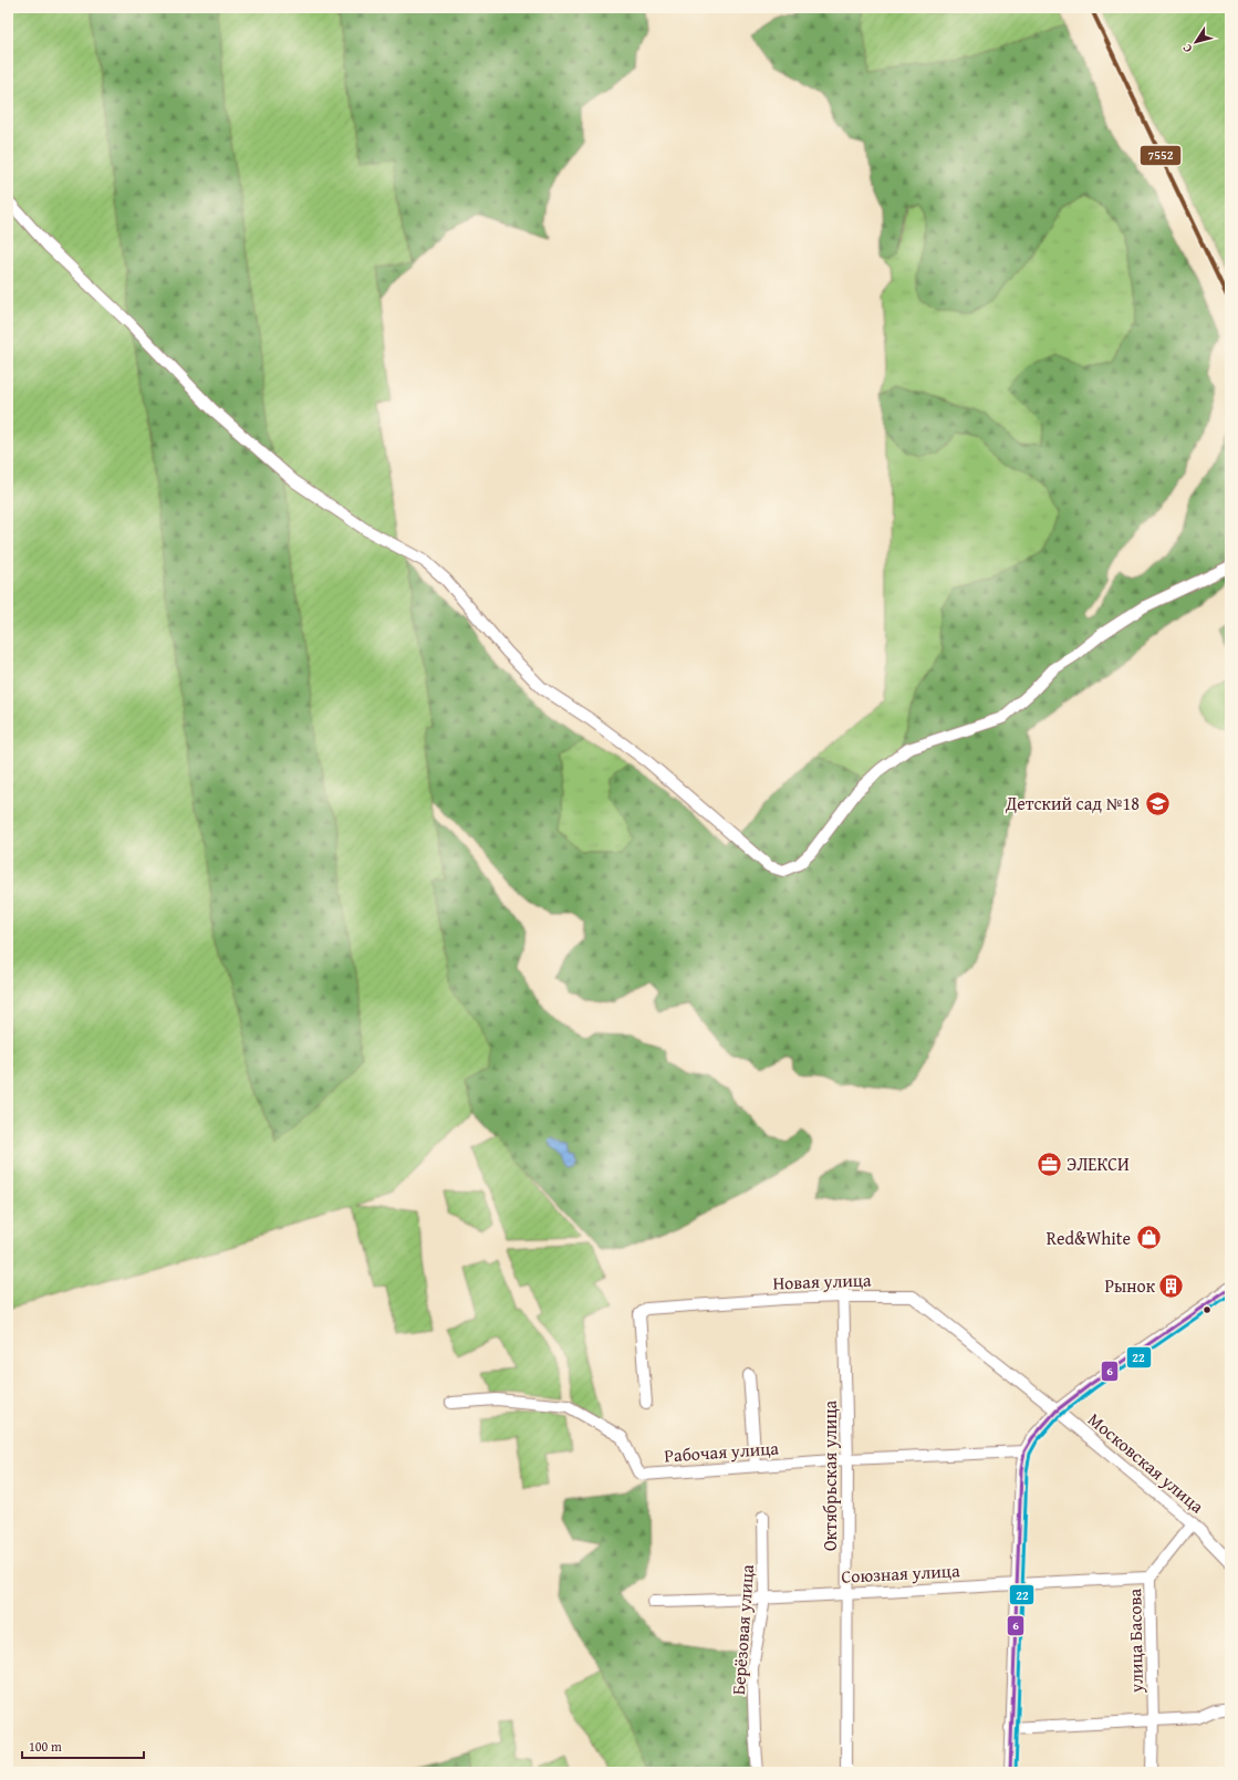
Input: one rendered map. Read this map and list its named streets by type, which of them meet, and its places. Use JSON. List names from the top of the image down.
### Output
{
  "streets": {
    "street": [
      "Новая улица",
      "Рабочая улица",
      "Московская улица",
      "Октябрьская улица",
      "Союзная улица",
      "Берёзовая улица",
      "улица Басова"
    ]
  },
  "crossings": [
    ["Новая улица", "Московская улица"],
    ["Новая улица", "Октябрьская улица"],
    ["Рабочая улица", "Октябрьская улица"],
    ["Московская улица", "улица Басова"],
    ["Октябрьская улица", "Союзная улица"],
    ["Союзная улица", "Берёзовая улица"],
    ["Союзная улица", "улица Басова"]
  ],
  "places": {
    "school or university": ["Детский сад №18"],
    "office": ["ЭЛЕКСИ"],
    "shop": ["Red&White"],
    "building": ["Рынок"]
  },
  "lines": ["transit line 7552", "transit line 6", "transit line 22"],
  "scale_bar": "100 m",
  "north": "bottom left"
}
